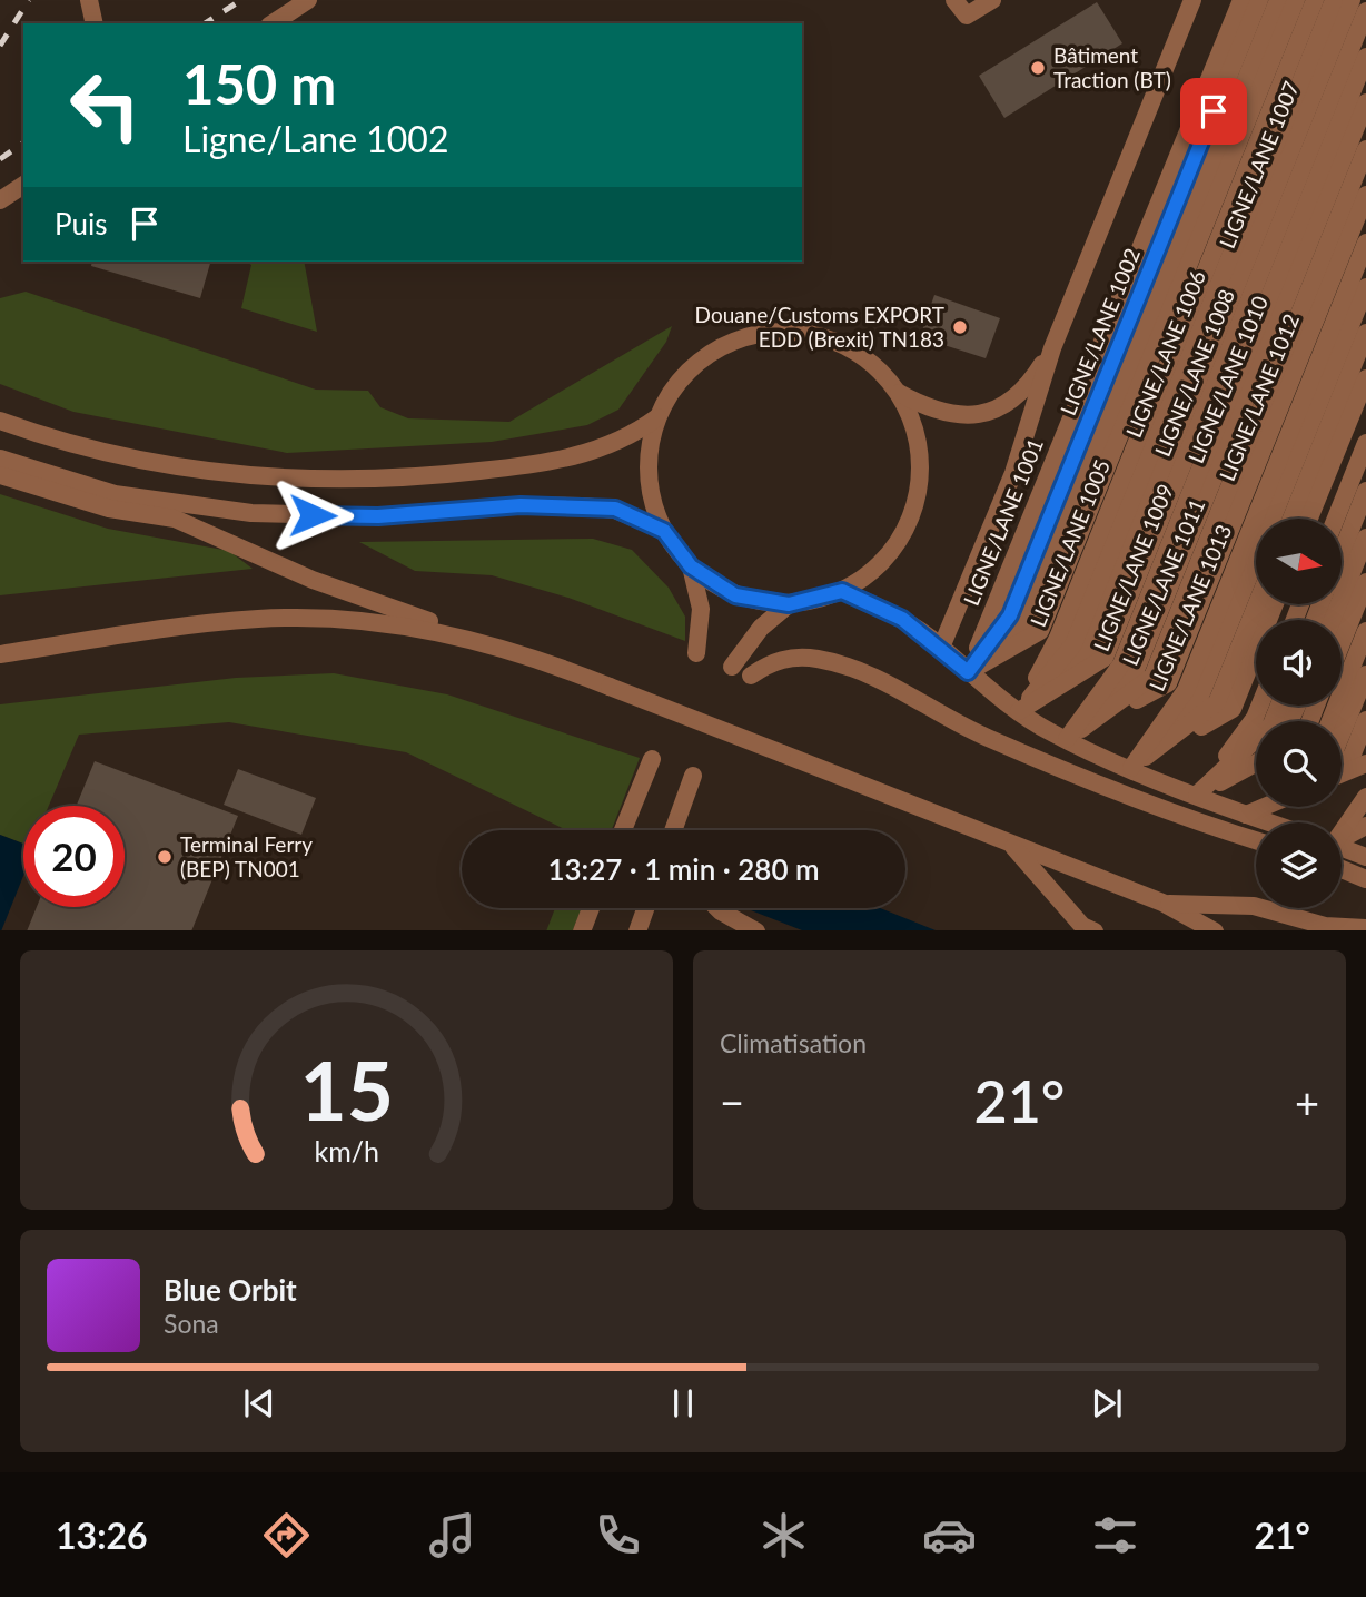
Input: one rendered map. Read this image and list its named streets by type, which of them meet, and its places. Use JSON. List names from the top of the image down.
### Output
{
  "streets": {
    "lane": [
      "LIGNE/LANE 1007",
      "LIGNE/LANE 1002",
      "LIGNE/LANE 1006",
      "LIGNE/LANE 1008",
      "LIGNE/LANE 1010",
      "LIGNE/LANE 1012",
      "LIGNE/LANE 1001",
      "LIGNE/LANE 1005",
      "LIGNE/LANE 1009",
      "LIGNE/LANE 1011",
      "LIGNE/LANE 1013"
    ]
  },
  "crossings": [
    ["LIGNE/LANE 1007", "LIGNE/LANE 1006"],
    ["LIGNE/LANE 1007", "LIGNE/LANE 1008"],
    ["LIGNE/LANE 1007", "LIGNE/LANE 1005"],
    ["LIGNE/LANE 1002", "LIGNE/LANE 1001"],
    ["LIGNE/LANE 1006", "LIGNE/LANE 1008"],
    ["LIGNE/LANE 1006", "LIGNE/LANE 1005"],
    ["LIGNE/LANE 1008", "LIGNE/LANE 1005"],
    ["LIGNE/LANE 1010", "LIGNE/LANE 1012"],
    ["LIGNE/LANE 1010", "LIGNE/LANE 1009"],
    ["LIGNE/LANE 1010", "LIGNE/LANE 1011"],
    ["LIGNE/LANE 1012", "LIGNE/LANE 1009"],
    ["LIGNE/LANE 1012", "LIGNE/LANE 1011"],
    ["LIGNE/LANE 1009", "LIGNE/LANE 1011"]
  ],
  "places": ["Bâtiment Traction (BT)", "Douane/Customs EXPORT EDD (Brexit) TN183", "Terminal Ferry (BEP) TN001"],
  "north": "right",
  "page": {
    "turn": ["150 m", "Ligne/Lane 1002"],
    "then": "Puis",
    "limit": "20",
    "trip": "13:27 · 1 min · 280 m",
    "tile": "Climatisation",
    "heat": ["−", "21°", "+"],
    "song": ["Blue Orbit", "Sona"],
    "tabs": ["13:26", "21°"],
    "gauge": ["15", "km/h"]
  }
}
